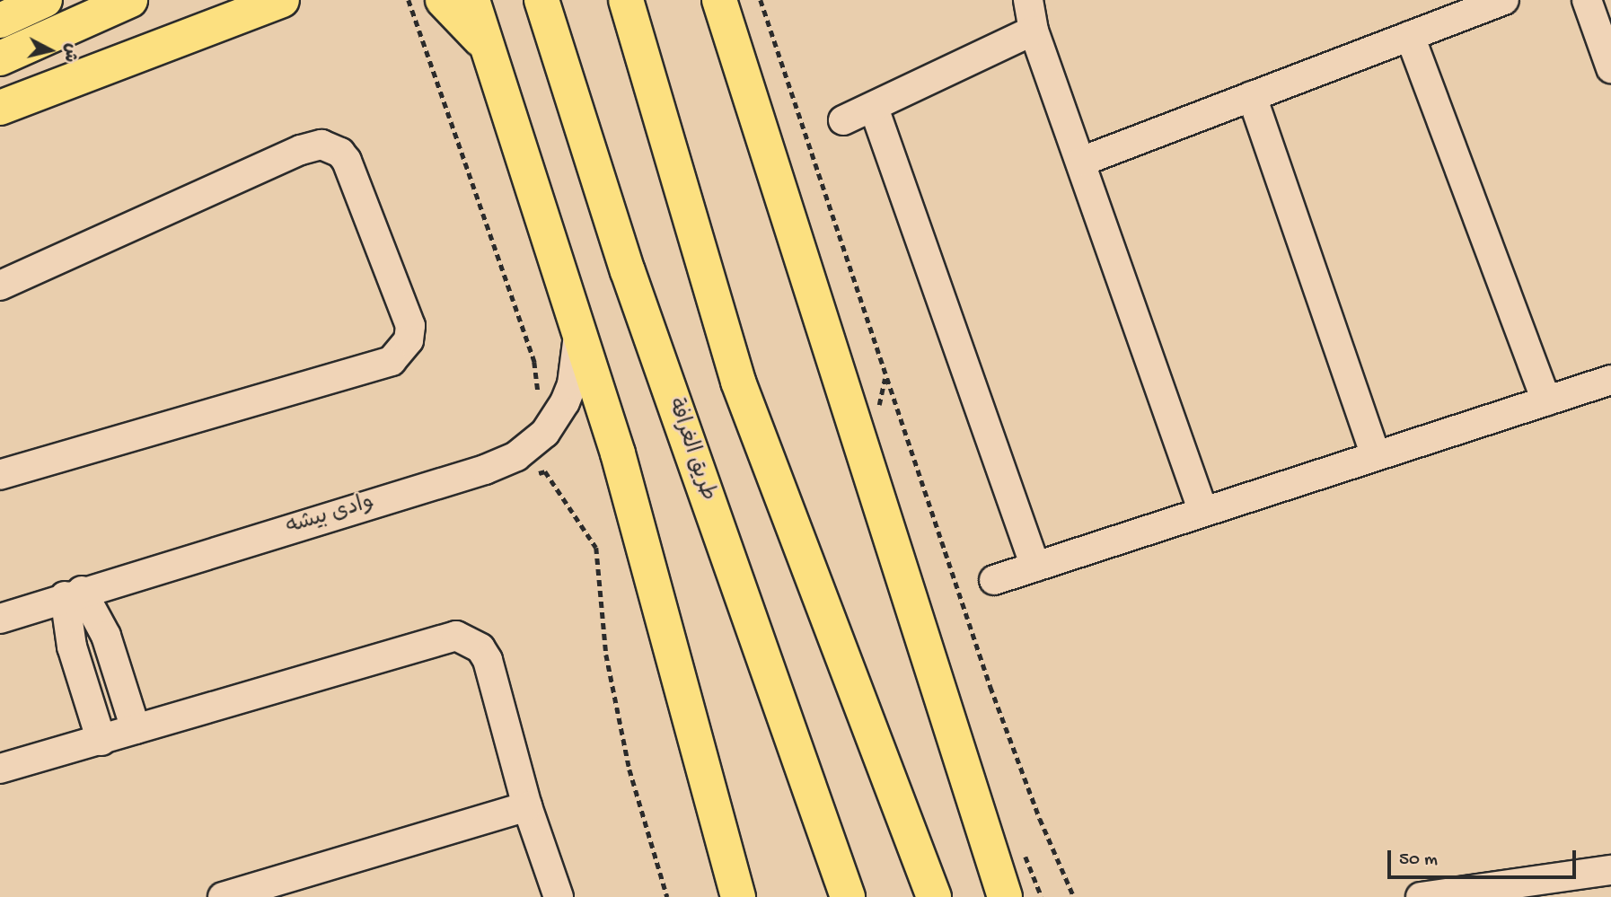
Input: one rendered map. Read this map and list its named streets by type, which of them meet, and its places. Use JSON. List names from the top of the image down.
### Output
{
  "streets": {
    "main road": ["طريق الغرافة"],
    "street": ["وادى بيشه"]
  },
  "scale_bar": "50 m",
  "north": "right"
}
